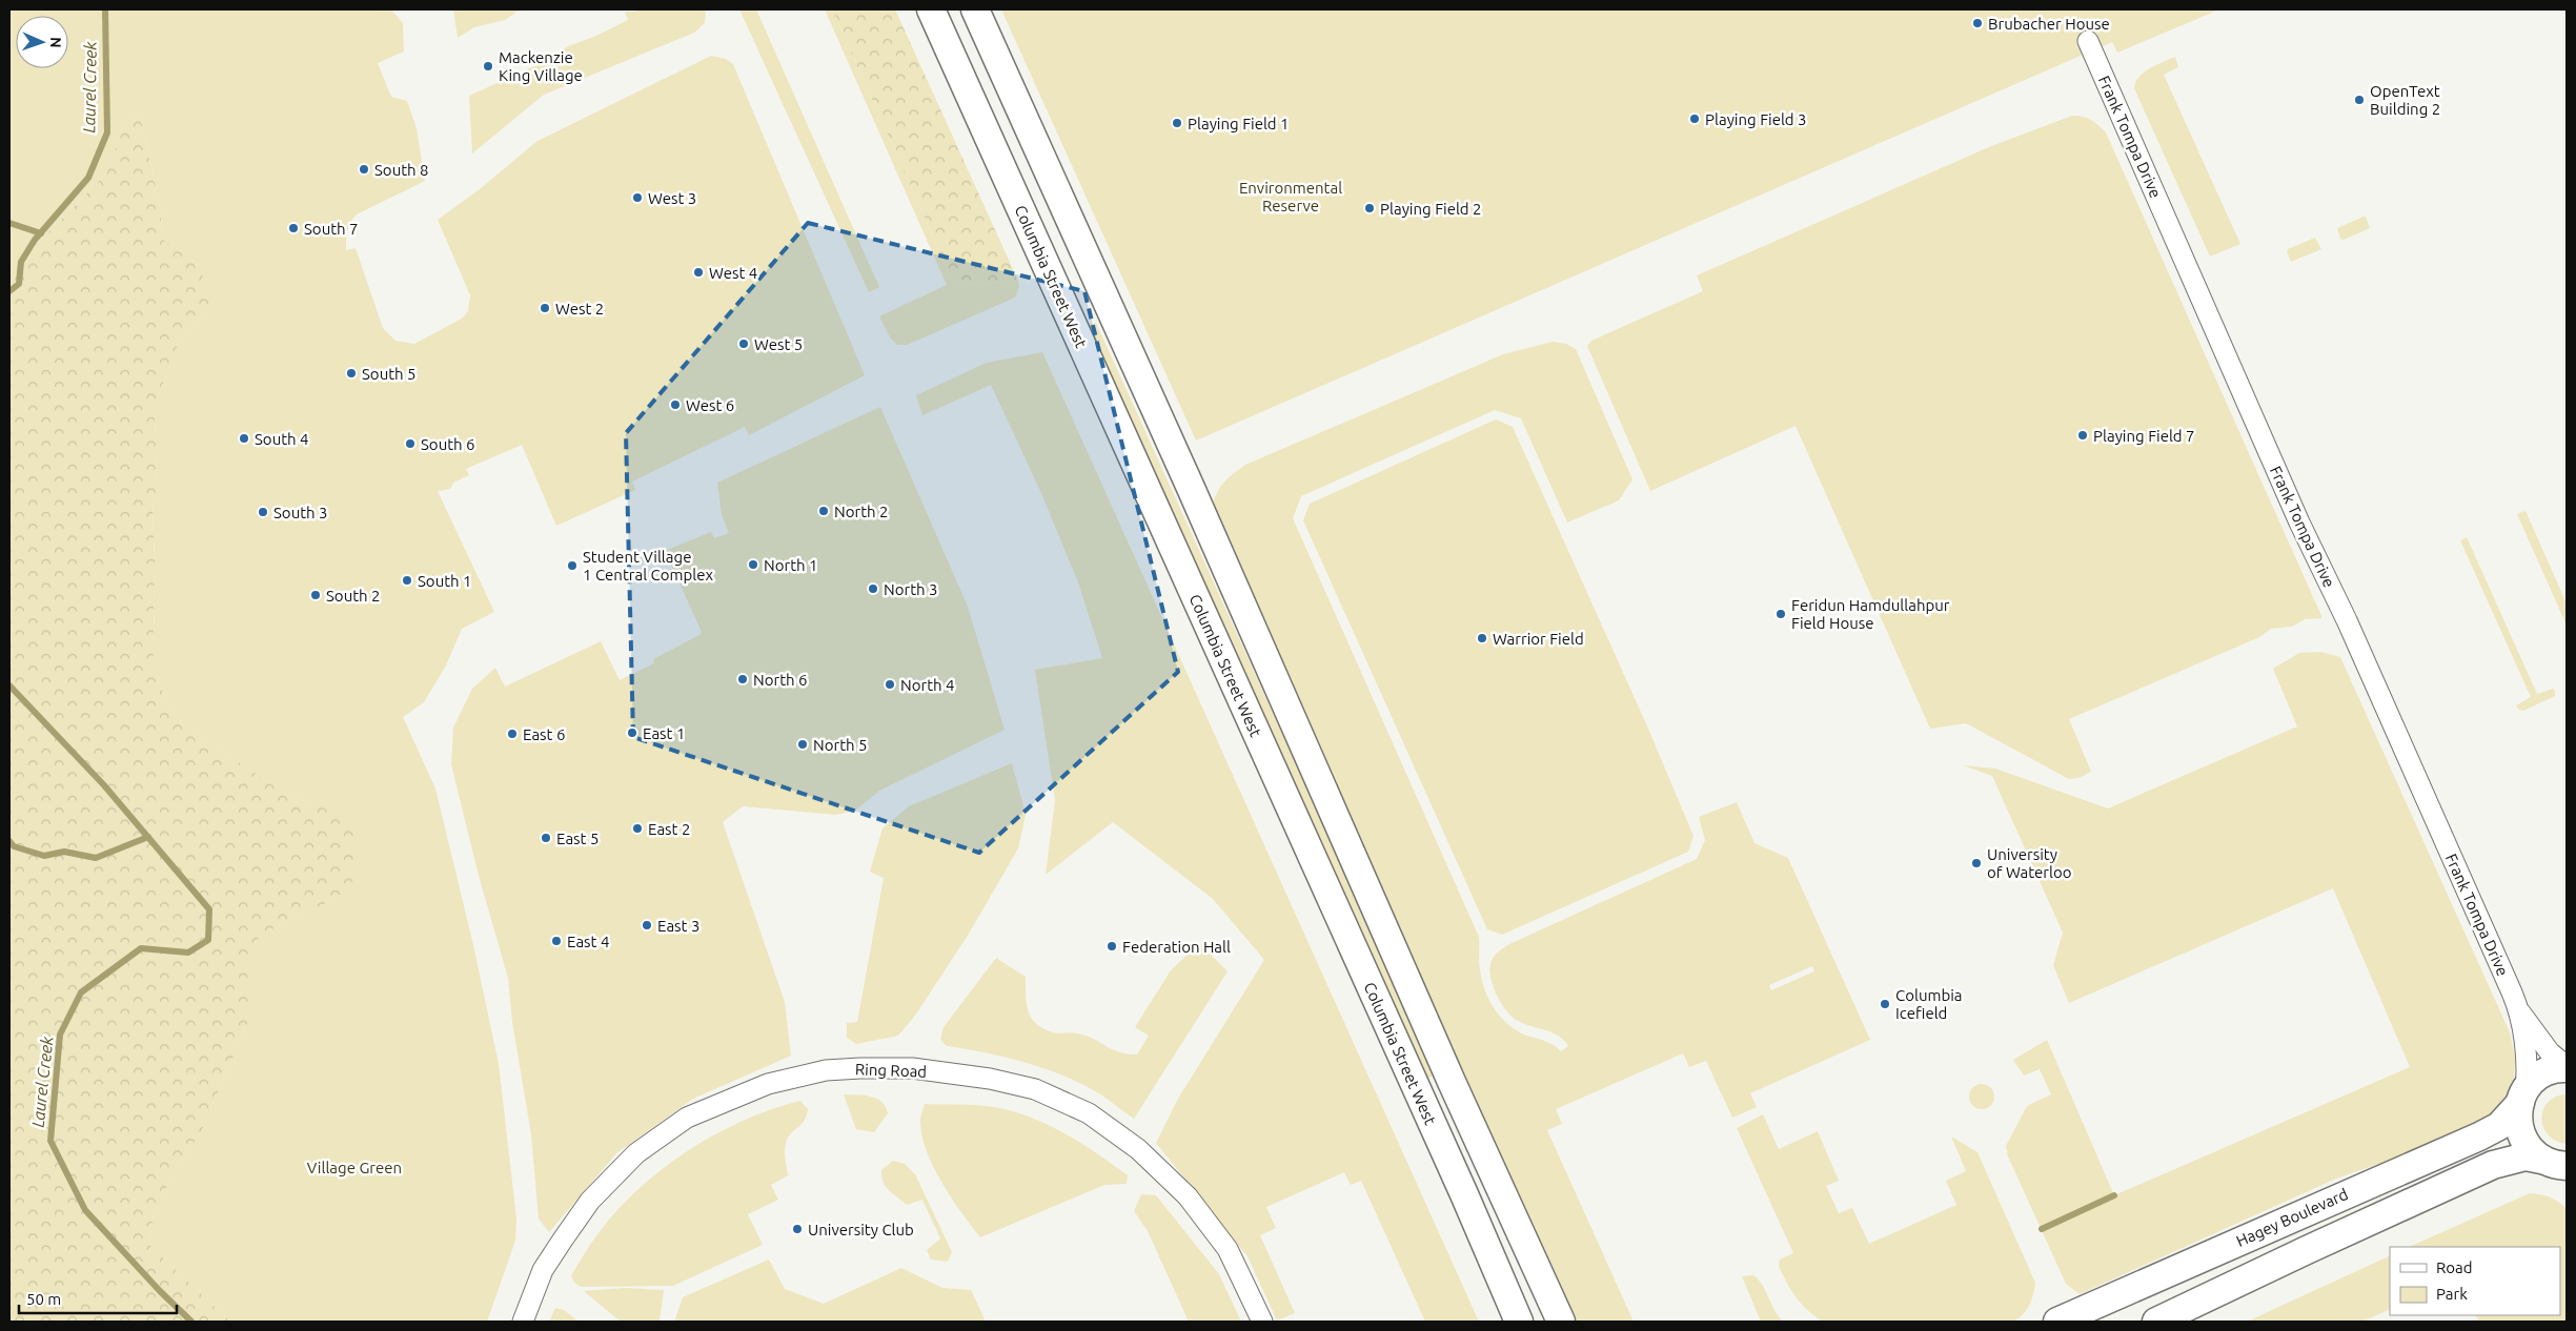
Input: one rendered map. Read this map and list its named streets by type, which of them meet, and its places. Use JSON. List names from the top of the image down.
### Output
{
  "streets": {
    "main road": ["Columbia Street West", "Hagey Boulevard"],
    "street": ["Frank Tompa Drive", "Ring Road"]
  },
  "crossings": [
    ["Frank Tompa Drive", "Hagey Boulevard"]
  ],
  "water": ["Laurel Creek"],
  "parks": ["Environmental Reserve", "Village Green"],
  "places": [
    "Brubacher House",
    "Mackenzie King Village",
    "OpenText Building 2",
    "Playing Field 3",
    "Playing Field 1",
    "South 8",
    "West 3",
    "Playing Field 2",
    "South 7",
    "West 4",
    "West 2",
    "West 5",
    "South 5",
    "West 6",
    "Playing Field 7",
    "South 4",
    "South 6",
    "North 2",
    "South 3",
    "North 1",
    "Student Village 1 Central Complex",
    "South 1",
    "North 3",
    "South 2",
    "Feridun Hamdullahpur Field House",
    "Warrior Field",
    "North 6",
    "North 4",
    "East 1",
    "East 6",
    "North 5",
    "East 2",
    "East 5",
    "University of Waterloo",
    "East 3",
    "East 4",
    "Federation Hall",
    "Columbia Icefield",
    "University Club"
  ],
  "legend": ["Road", "Park"],
  "scale_bar": "50 m",
  "north": "right"
}
